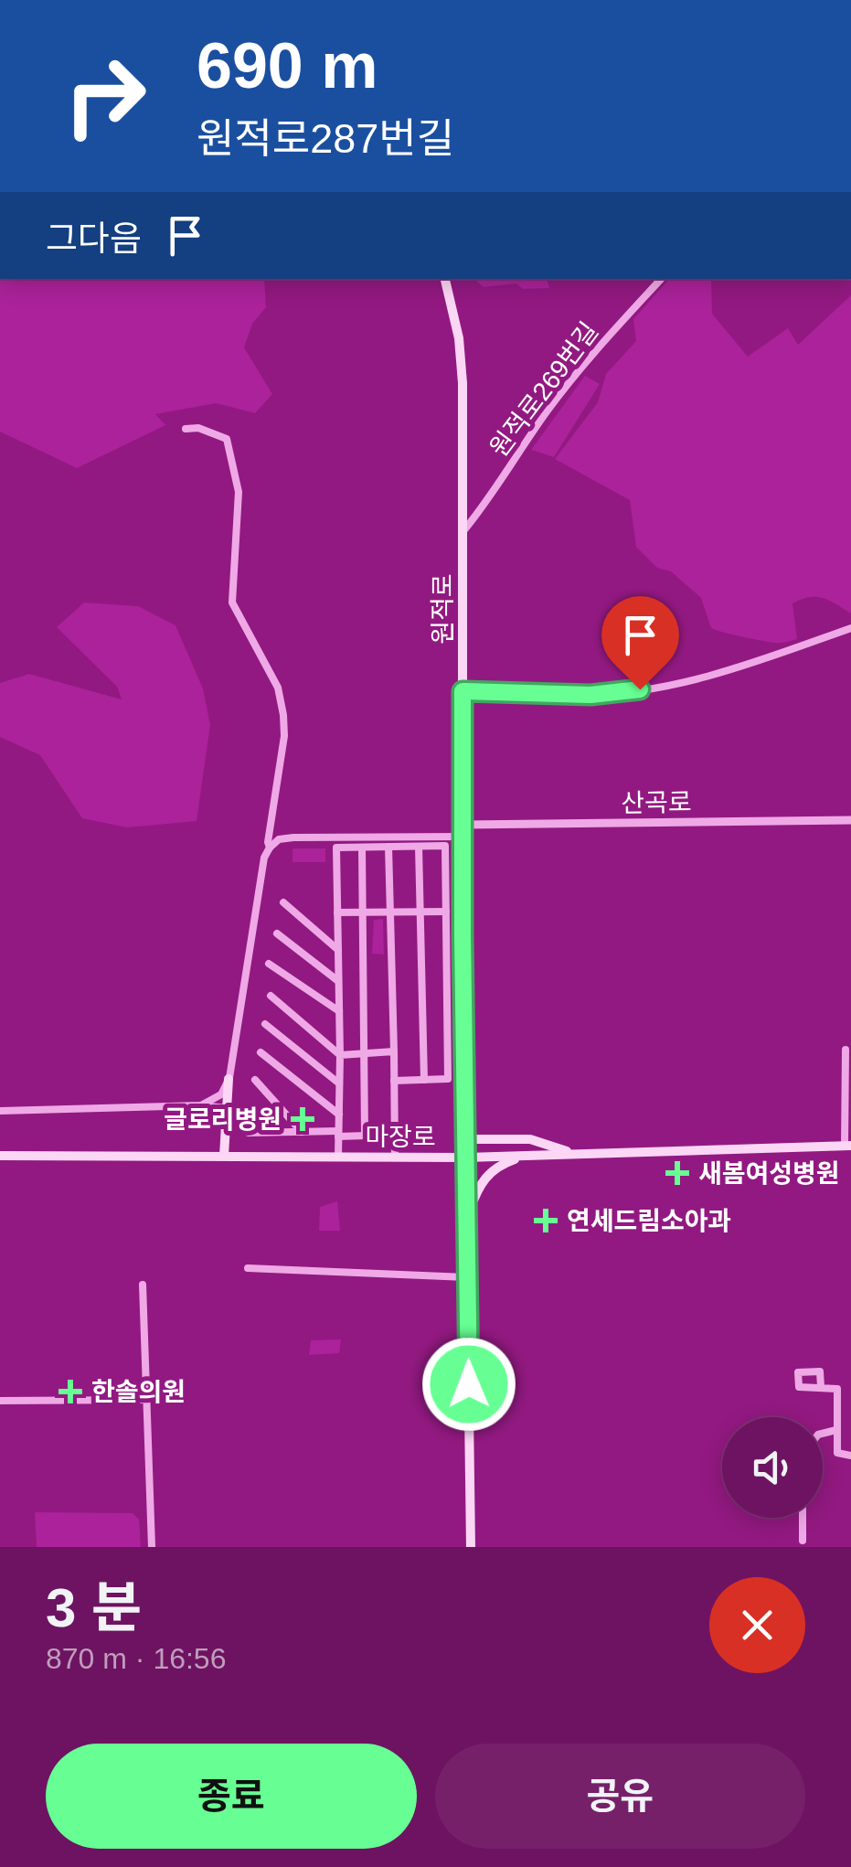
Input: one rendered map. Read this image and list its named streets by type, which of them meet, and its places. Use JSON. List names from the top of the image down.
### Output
{
  "streets": {
    "main road": ["원적로", "마장로"],
    "street": ["원적로269번길", "산곡로"]
  },
  "crossings": [
    ["원적로269번길", "원적로"],
    ["원적로", "산곡로"],
    ["원적로", "마장로"]
  ],
  "places": {
    "health": [
      "글로리병원",
      "새봄여성병원",
      "연세드림소아과",
      "한솔의원"
    ]
  },
  "page": {
    "turn": ["690 m", "원적로287번길"],
    "then": "그다음",
    "heading": ["3 분", "870 m · 16:56"],
    "buttons": ["종료", "공유"]
  }
}
